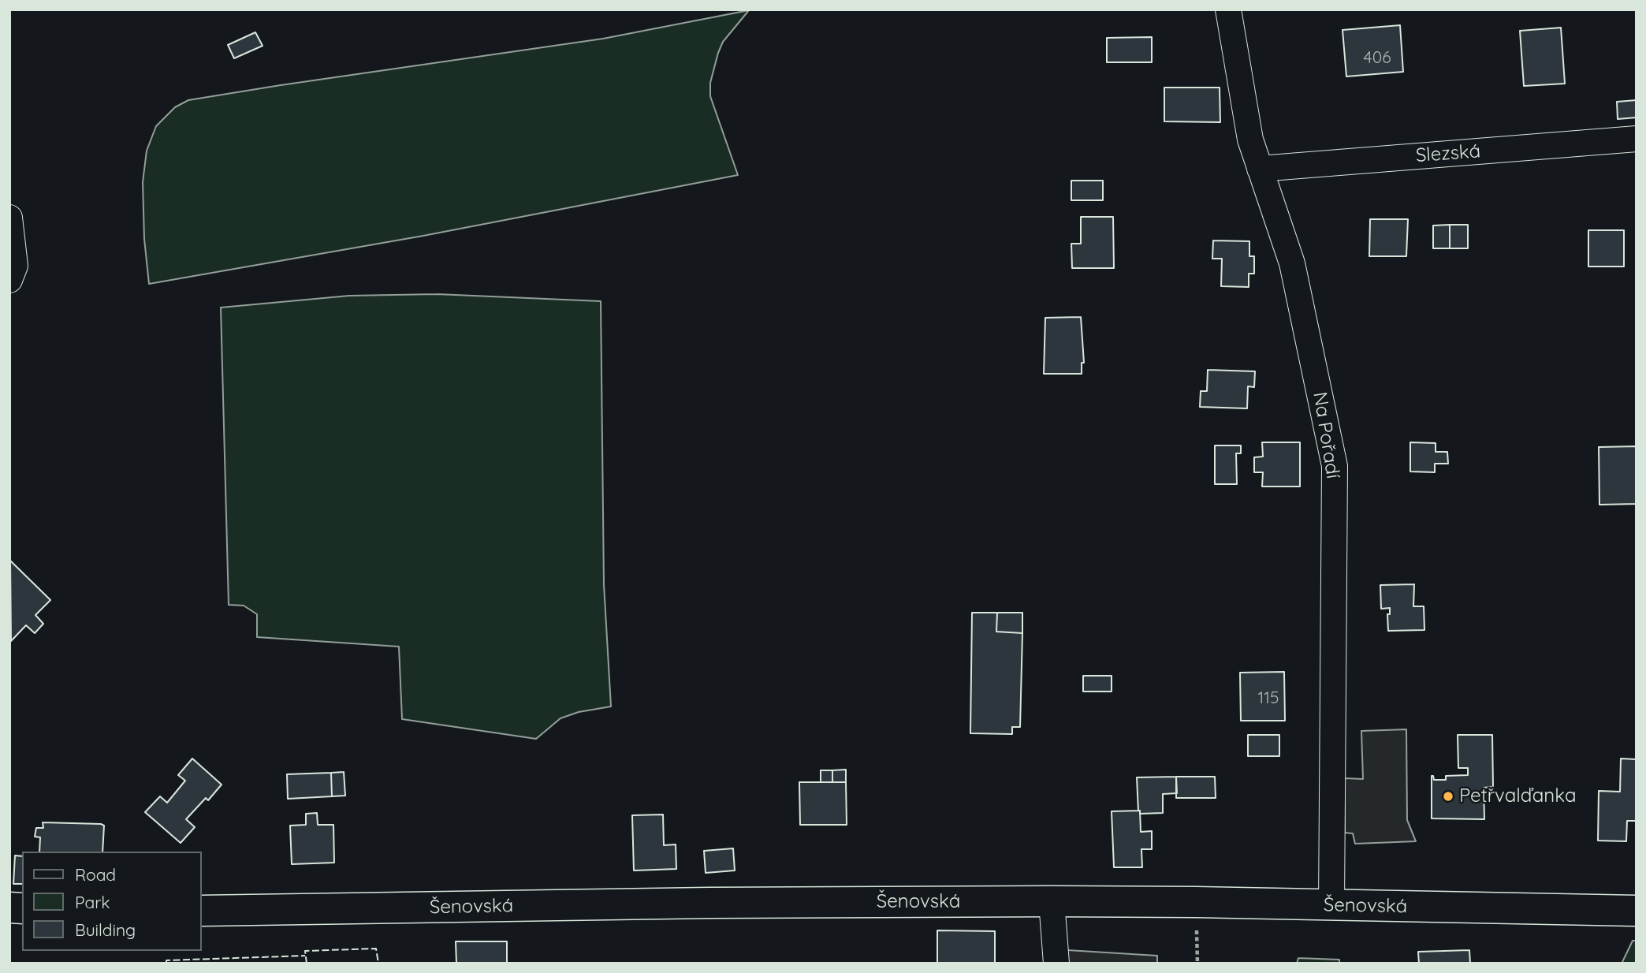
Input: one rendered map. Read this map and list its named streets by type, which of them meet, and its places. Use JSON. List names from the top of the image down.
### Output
{
  "streets": {
    "main road": ["Šenovská"],
    "street": ["Slezská", "Na Pořadí"]
  },
  "crossings": [
    ["Slezská", "Na Pořadí"],
    ["Na Pořadí", "Šenovská"]
  ],
  "places": ["Petřvalďanka"],
  "house_numbers": ["406", "115"],
  "legend": ["Road", "Park", "Building"]
}
